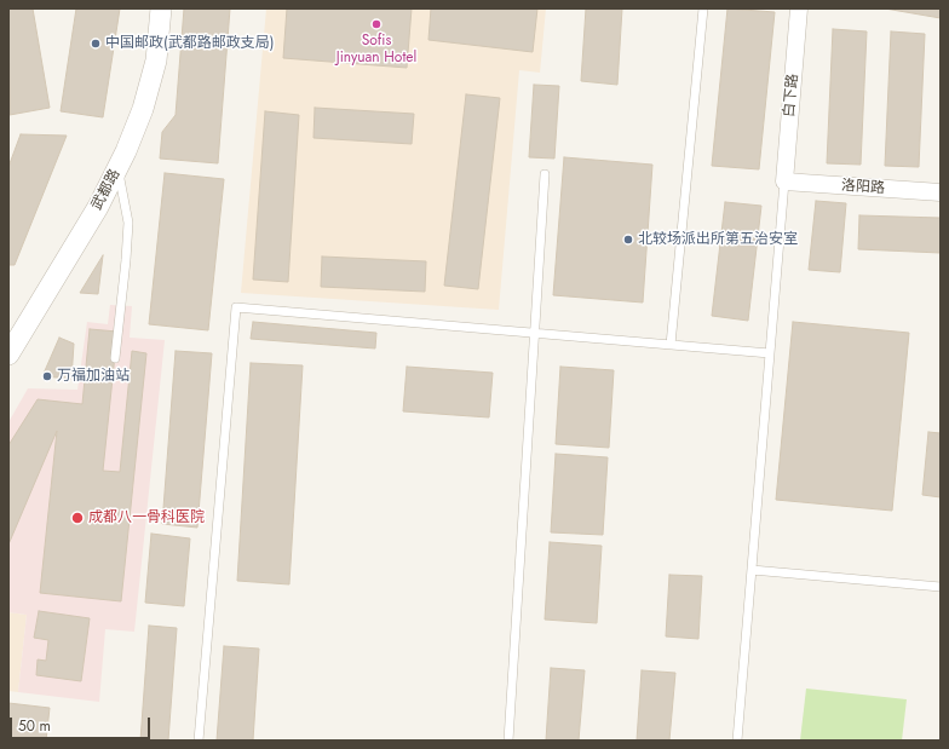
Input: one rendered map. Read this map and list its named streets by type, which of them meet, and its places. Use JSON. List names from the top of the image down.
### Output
{
  "streets": {
    "street": ["白下路", "洛阳路", "武都路"]
  },
  "crossings": [
    ["白下路", "洛阳路"]
  ],
  "places": [
    "Sofis Jinyuan Hotel",
    "中国邮政(武都路邮政支局)",
    "北较场派出所第五治安室",
    "万福加油站",
    "成都八一骨科医院"
  ],
  "scale_bar": "50 m"
}
